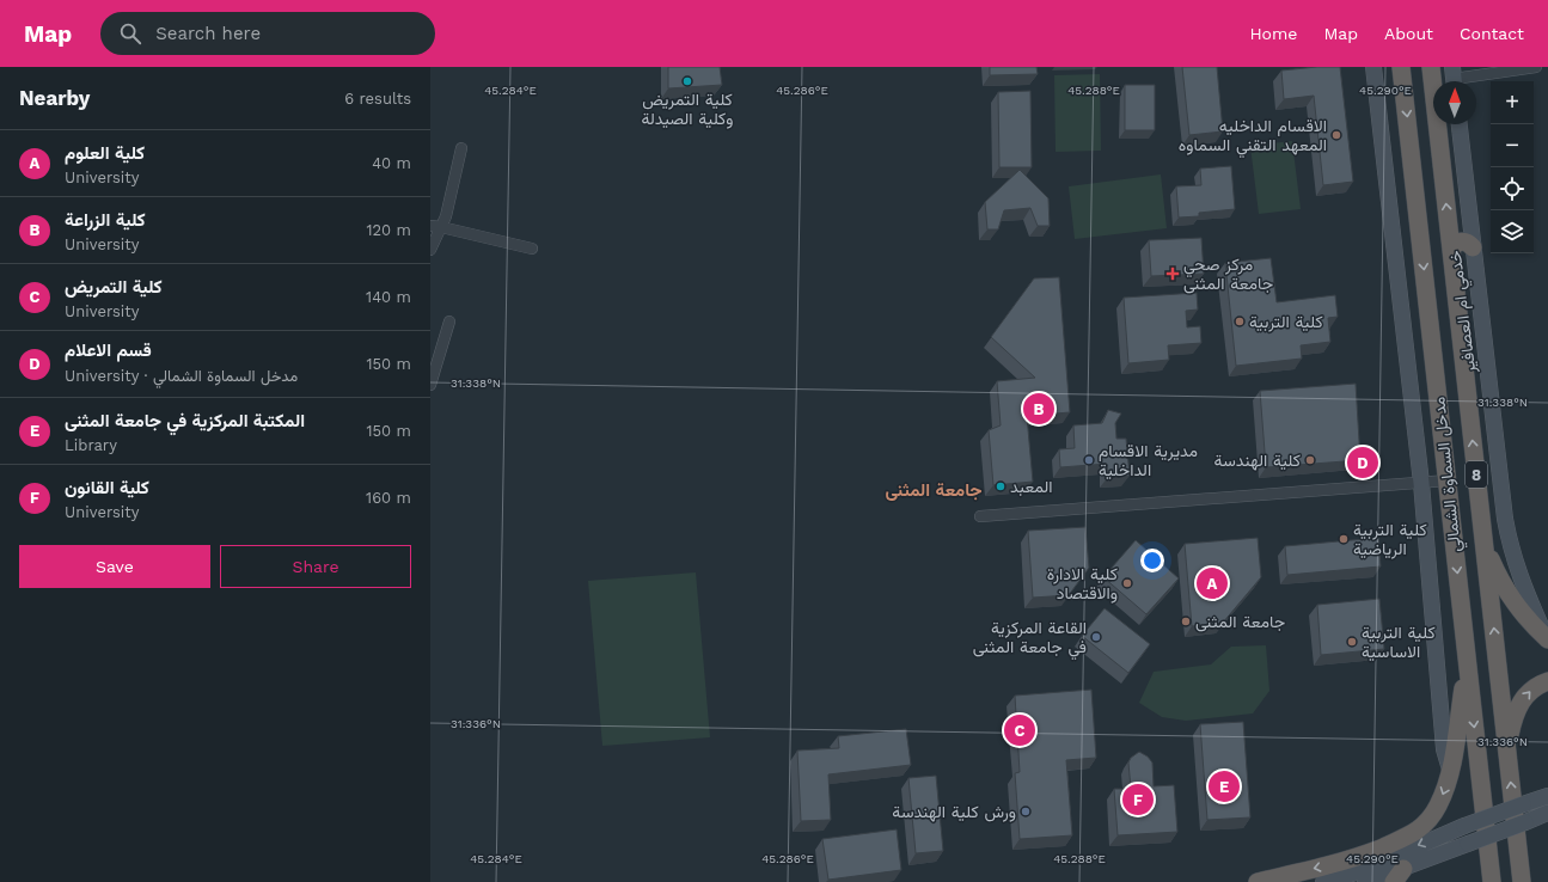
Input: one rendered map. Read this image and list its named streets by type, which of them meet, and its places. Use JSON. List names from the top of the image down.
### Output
{
  "streets": {
    "highway": ["مدخل السماوة الشمالي", "8"],
    "main road": ["خدمي ام العصافير"]
  },
  "crossings": [
    ["خدمي ام العصافير", "مدخل السماوة الشمالي"]
  ],
  "districts": ["جامعة المثنى"],
  "places": {
    "other": [
      "كلية التمريض وكلية الصيدلة",
      "الاقسام الداخليه المعهد التقني السماوه",
      "كلية التربية",
      "مديرية الاقسام الداخلية",
      "كلية الهندسة",
      "المعبد",
      "كلية التربية الرياضية",
      "كلية الادارة والاقتصاد",
      "جامعة المثنى",
      "القاعة المركزية في جامعة المثنى",
      "كلية التربية الاساسية",
      "ورش كلية الهندسة"
    ],
    "health": ["مركز صحي جامعة المثنى"]
  },
  "north": "top",
  "page": {
    "header": "Map",
    "search": "Search here",
    "nav": [
      "Home",
      "Map",
      "About",
      "Contact"
    ],
    "heading": ["Nearby", "6 results"],
    "map_buttons": ["+", "−"],
    "list": [
      {
        "mark": "A",
        "name": "كلية العلوم",
        "note": "University",
        "value": "40 m"
      },
      {
        "mark": "B",
        "name": "كلية الزراعة",
        "note": "University",
        "value": "120 m"
      },
      {
        "mark": "C",
        "name": "كلية التمريض",
        "note": "University",
        "value": "140 m"
      },
      {
        "mark": "D",
        "name": "قسم الاعلام",
        "note": "University · مدخل السماوة الشمالي",
        "value": "150 m"
      },
      {
        "mark": "E",
        "name": "المكتبة المركزية في جامعة المثنى",
        "note": "Library",
        "value": "150 m"
      },
      {
        "mark": "F",
        "name": "كلية القانون",
        "note": "University",
        "value": "160 m"
      }
    ],
    "pins": [
      "B",
      "D",
      "A",
      "C",
      "E",
      "F"
    ],
    "buttons": ["Save", "Share"]
  },
  "coordinates": [
    "45.284°E",
    "45.286°E",
    "45.288°E",
    "45.290°E",
    "31.338°N",
    "31.336°N"
  ]
}
